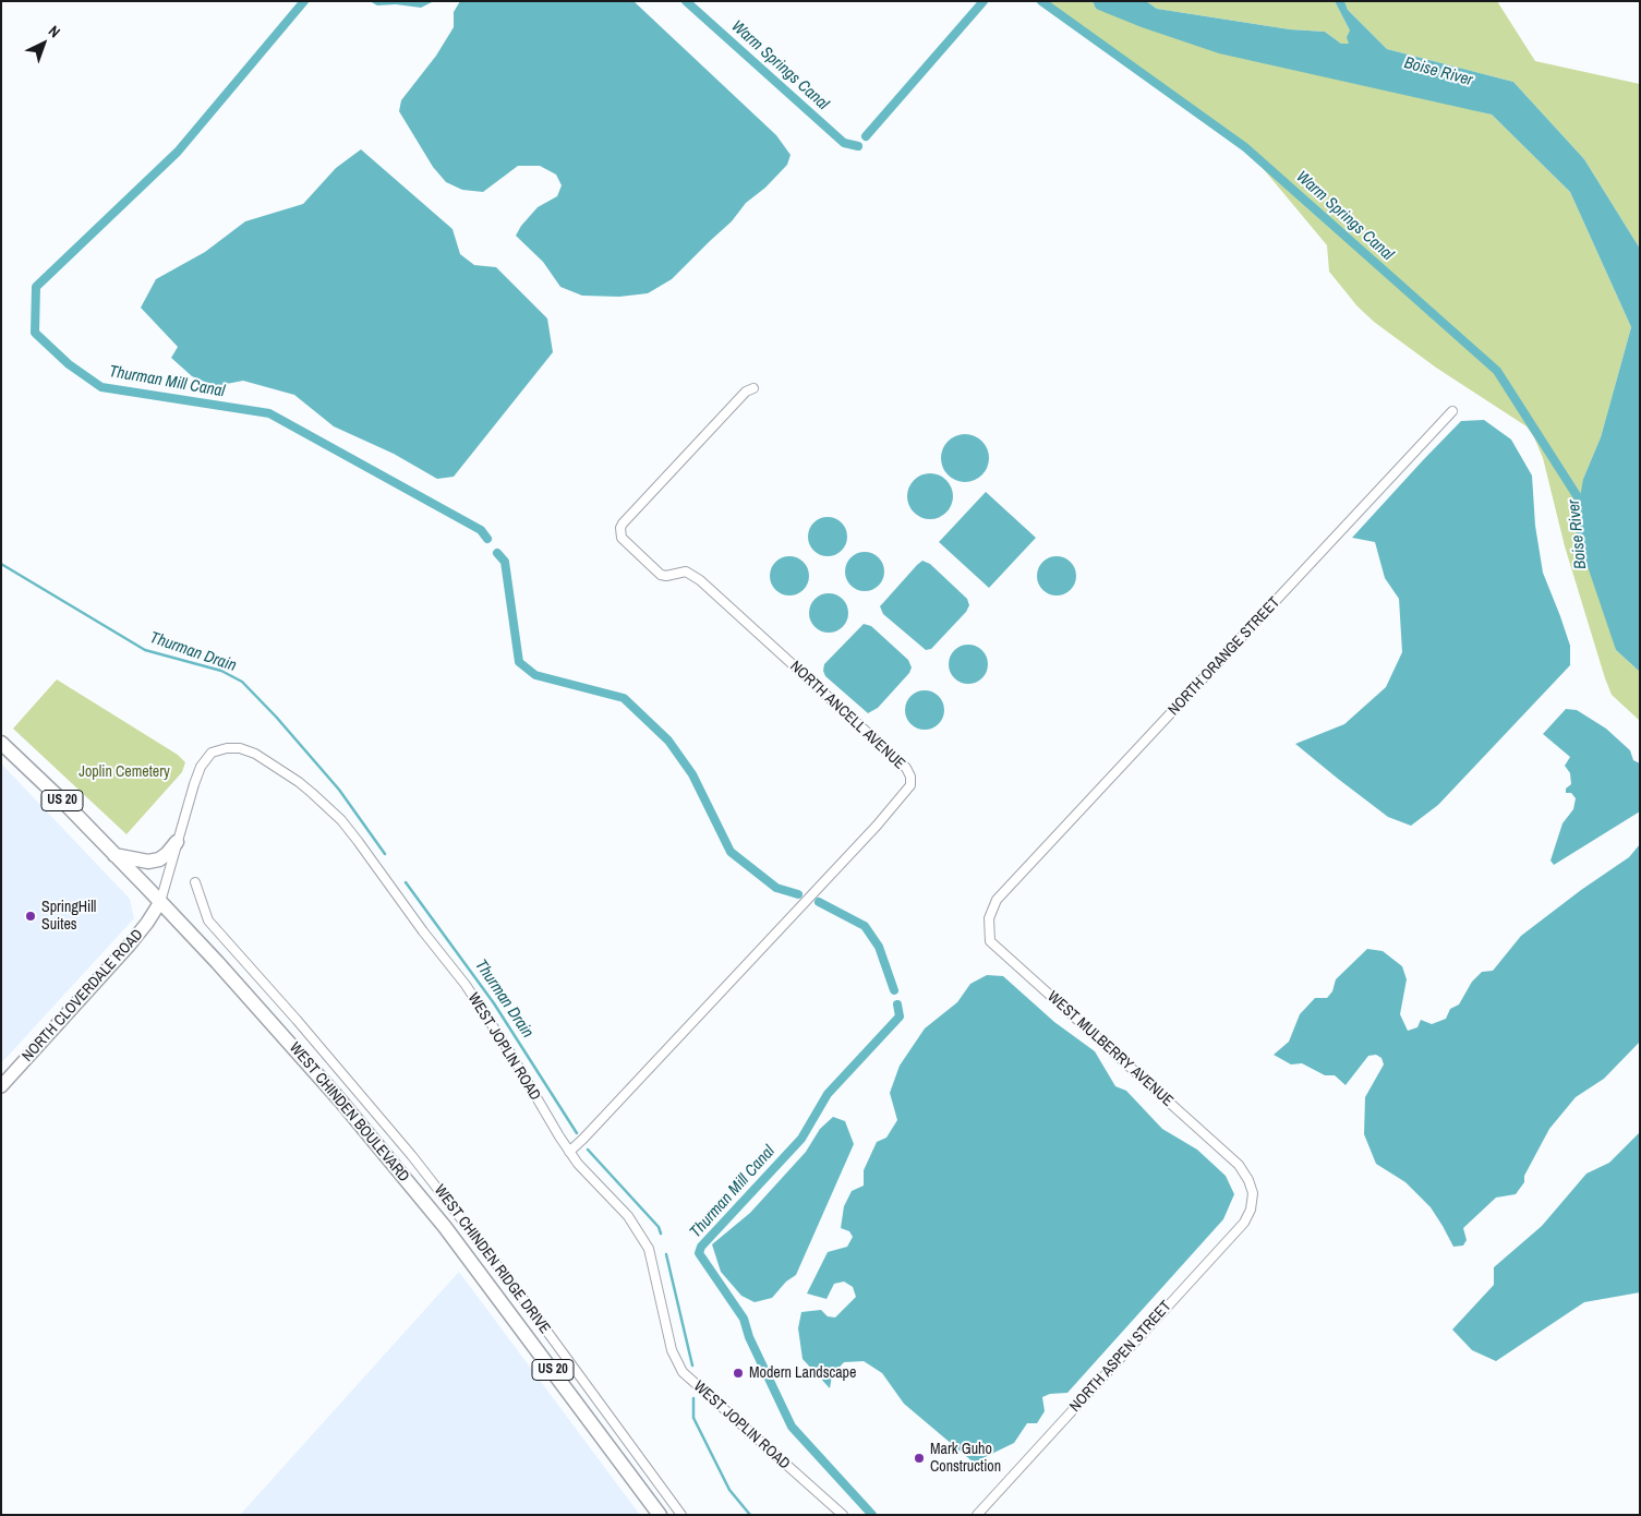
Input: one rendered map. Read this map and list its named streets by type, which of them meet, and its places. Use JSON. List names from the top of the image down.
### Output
{
  "streets": {
    "main road": ["US 20", "NORTH CLOVERDALE ROAD", "WEST CHINDEN BOULEVARD"],
    "street": [
      "NORTH ORANGE STREET",
      "NORTH ANCELL AVENUE",
      "WEST JOPLIN ROAD",
      "WEST MULBERRY AVENUE",
      "WEST CHINDEN RIDGE DRIVE",
      "NORTH ASPEN STREET"
    ]
  },
  "crossings": [
    ["NORTH ORANGE STREET", "WEST MULBERRY AVENUE"],
    ["NORTH ANCELL AVENUE", "WEST JOPLIN ROAD"],
    ["NORTH CLOVERDALE ROAD", "WEST JOPLIN ROAD"],
    ["NORTH CLOVERDALE ROAD", "WEST CHINDEN BOULEVARD"],
    ["WEST JOPLIN ROAD", "WEST CHINDEN BOULEVARD"],
    ["WEST MULBERRY AVENUE", "NORTH ASPEN STREET"]
  ],
  "water": [
    "Warm Springs Canal",
    "Boise River",
    "Thurman Mill Canal",
    "Thurman Drain"
  ],
  "parks": ["Joplin Cemetery"],
  "places": ["SpringHill Suites", "Modern Landscape", "Mark Guho Construction"],
  "north": "top right"
}
